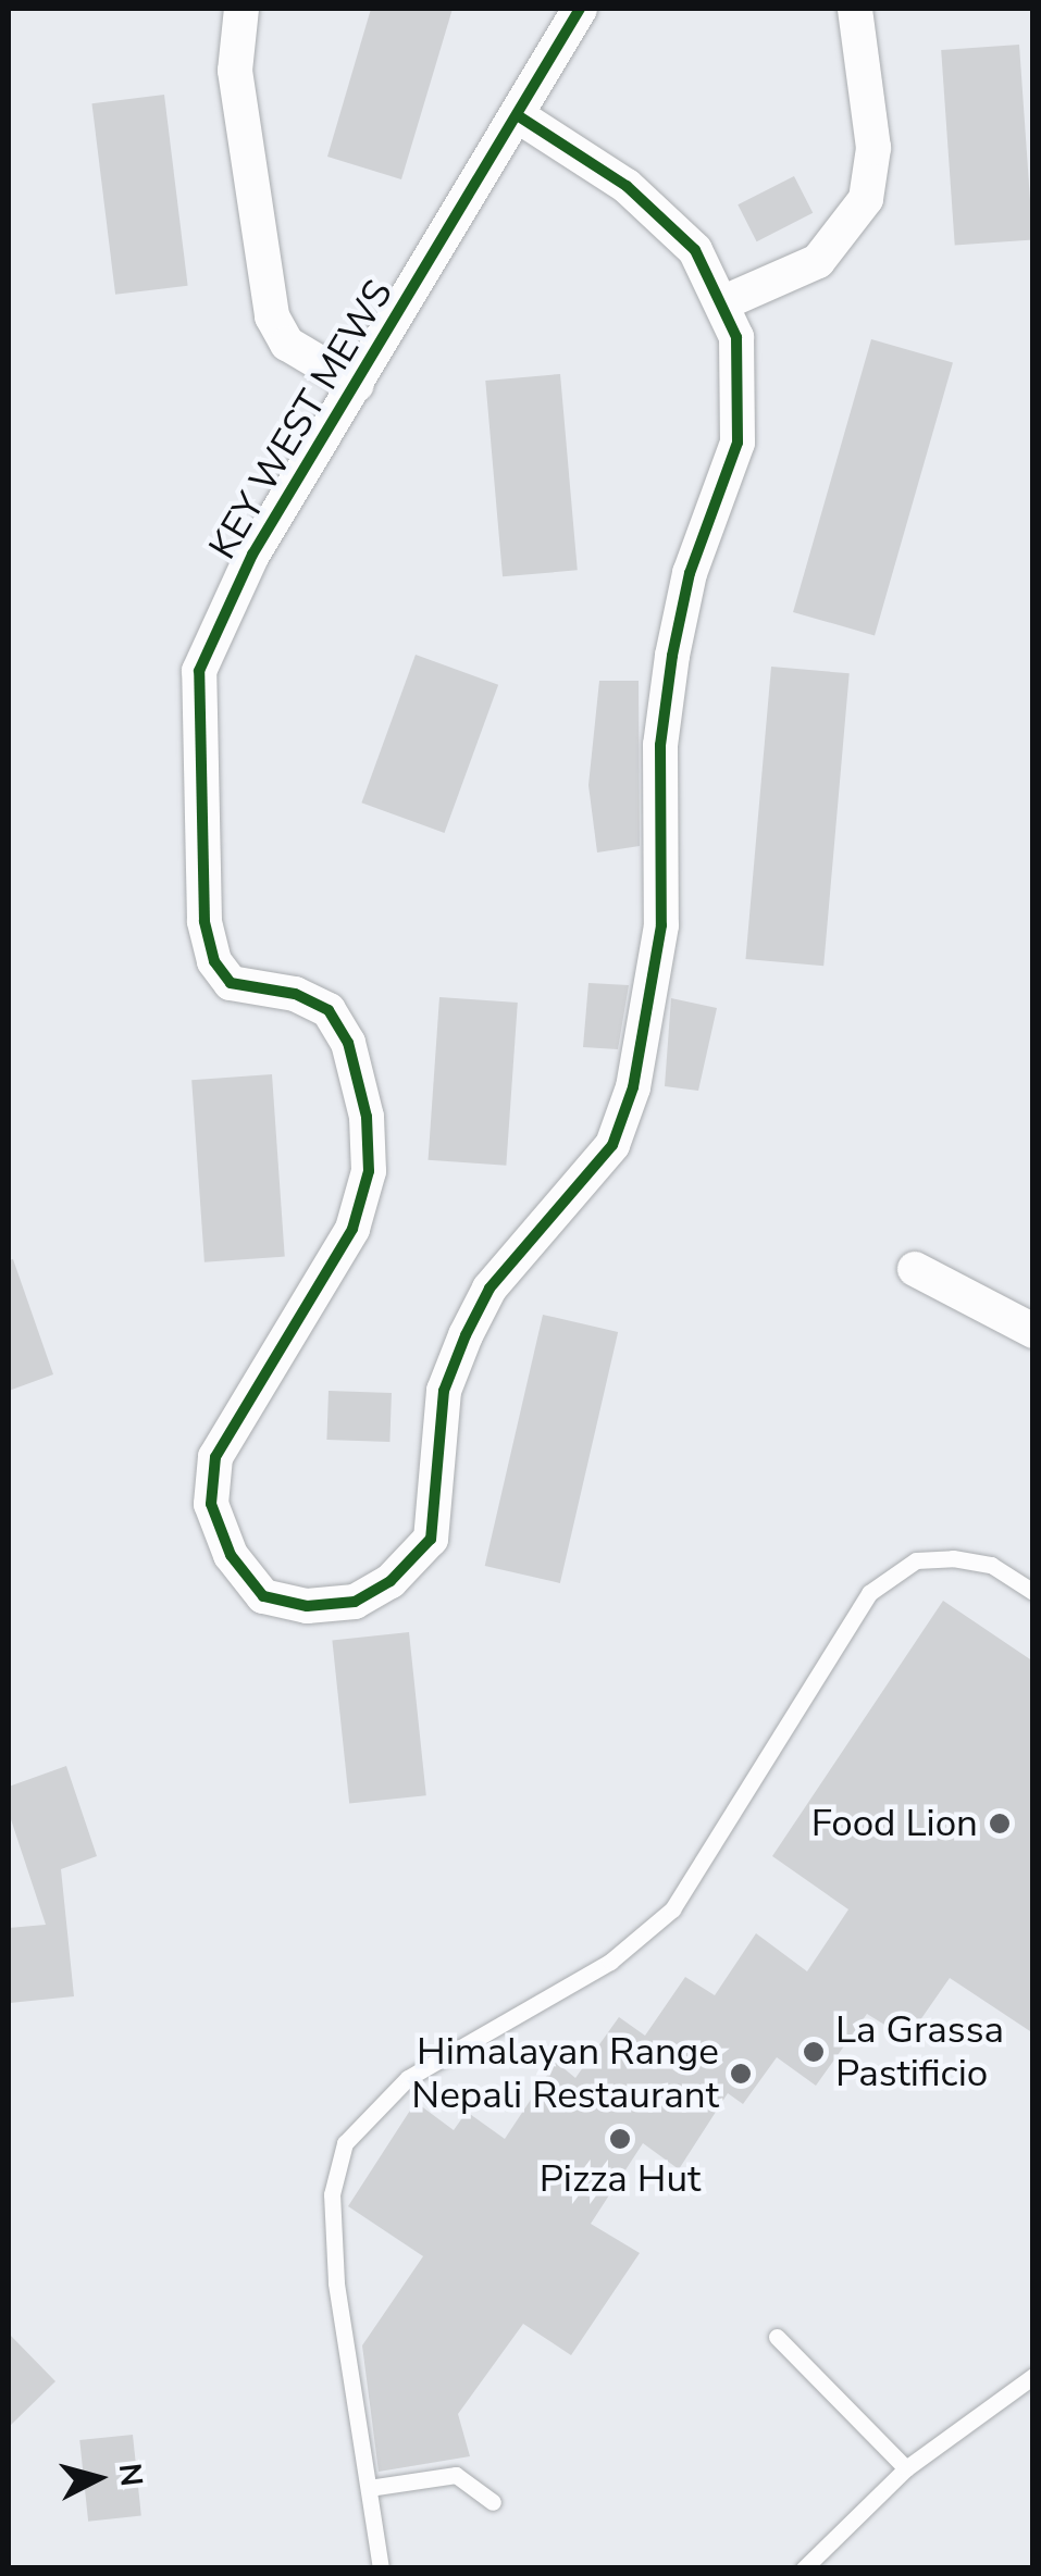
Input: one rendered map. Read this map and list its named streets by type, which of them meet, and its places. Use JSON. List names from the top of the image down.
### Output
{
  "streets": {
    "street": ["KEY WEST MEWS"]
  },
  "places": [
    "Food Lion",
    "La Grassa Pastificio",
    "Himalayan Range Nepali Restaurant",
    "Pizza Hut"
  ],
  "north": "right"
}
